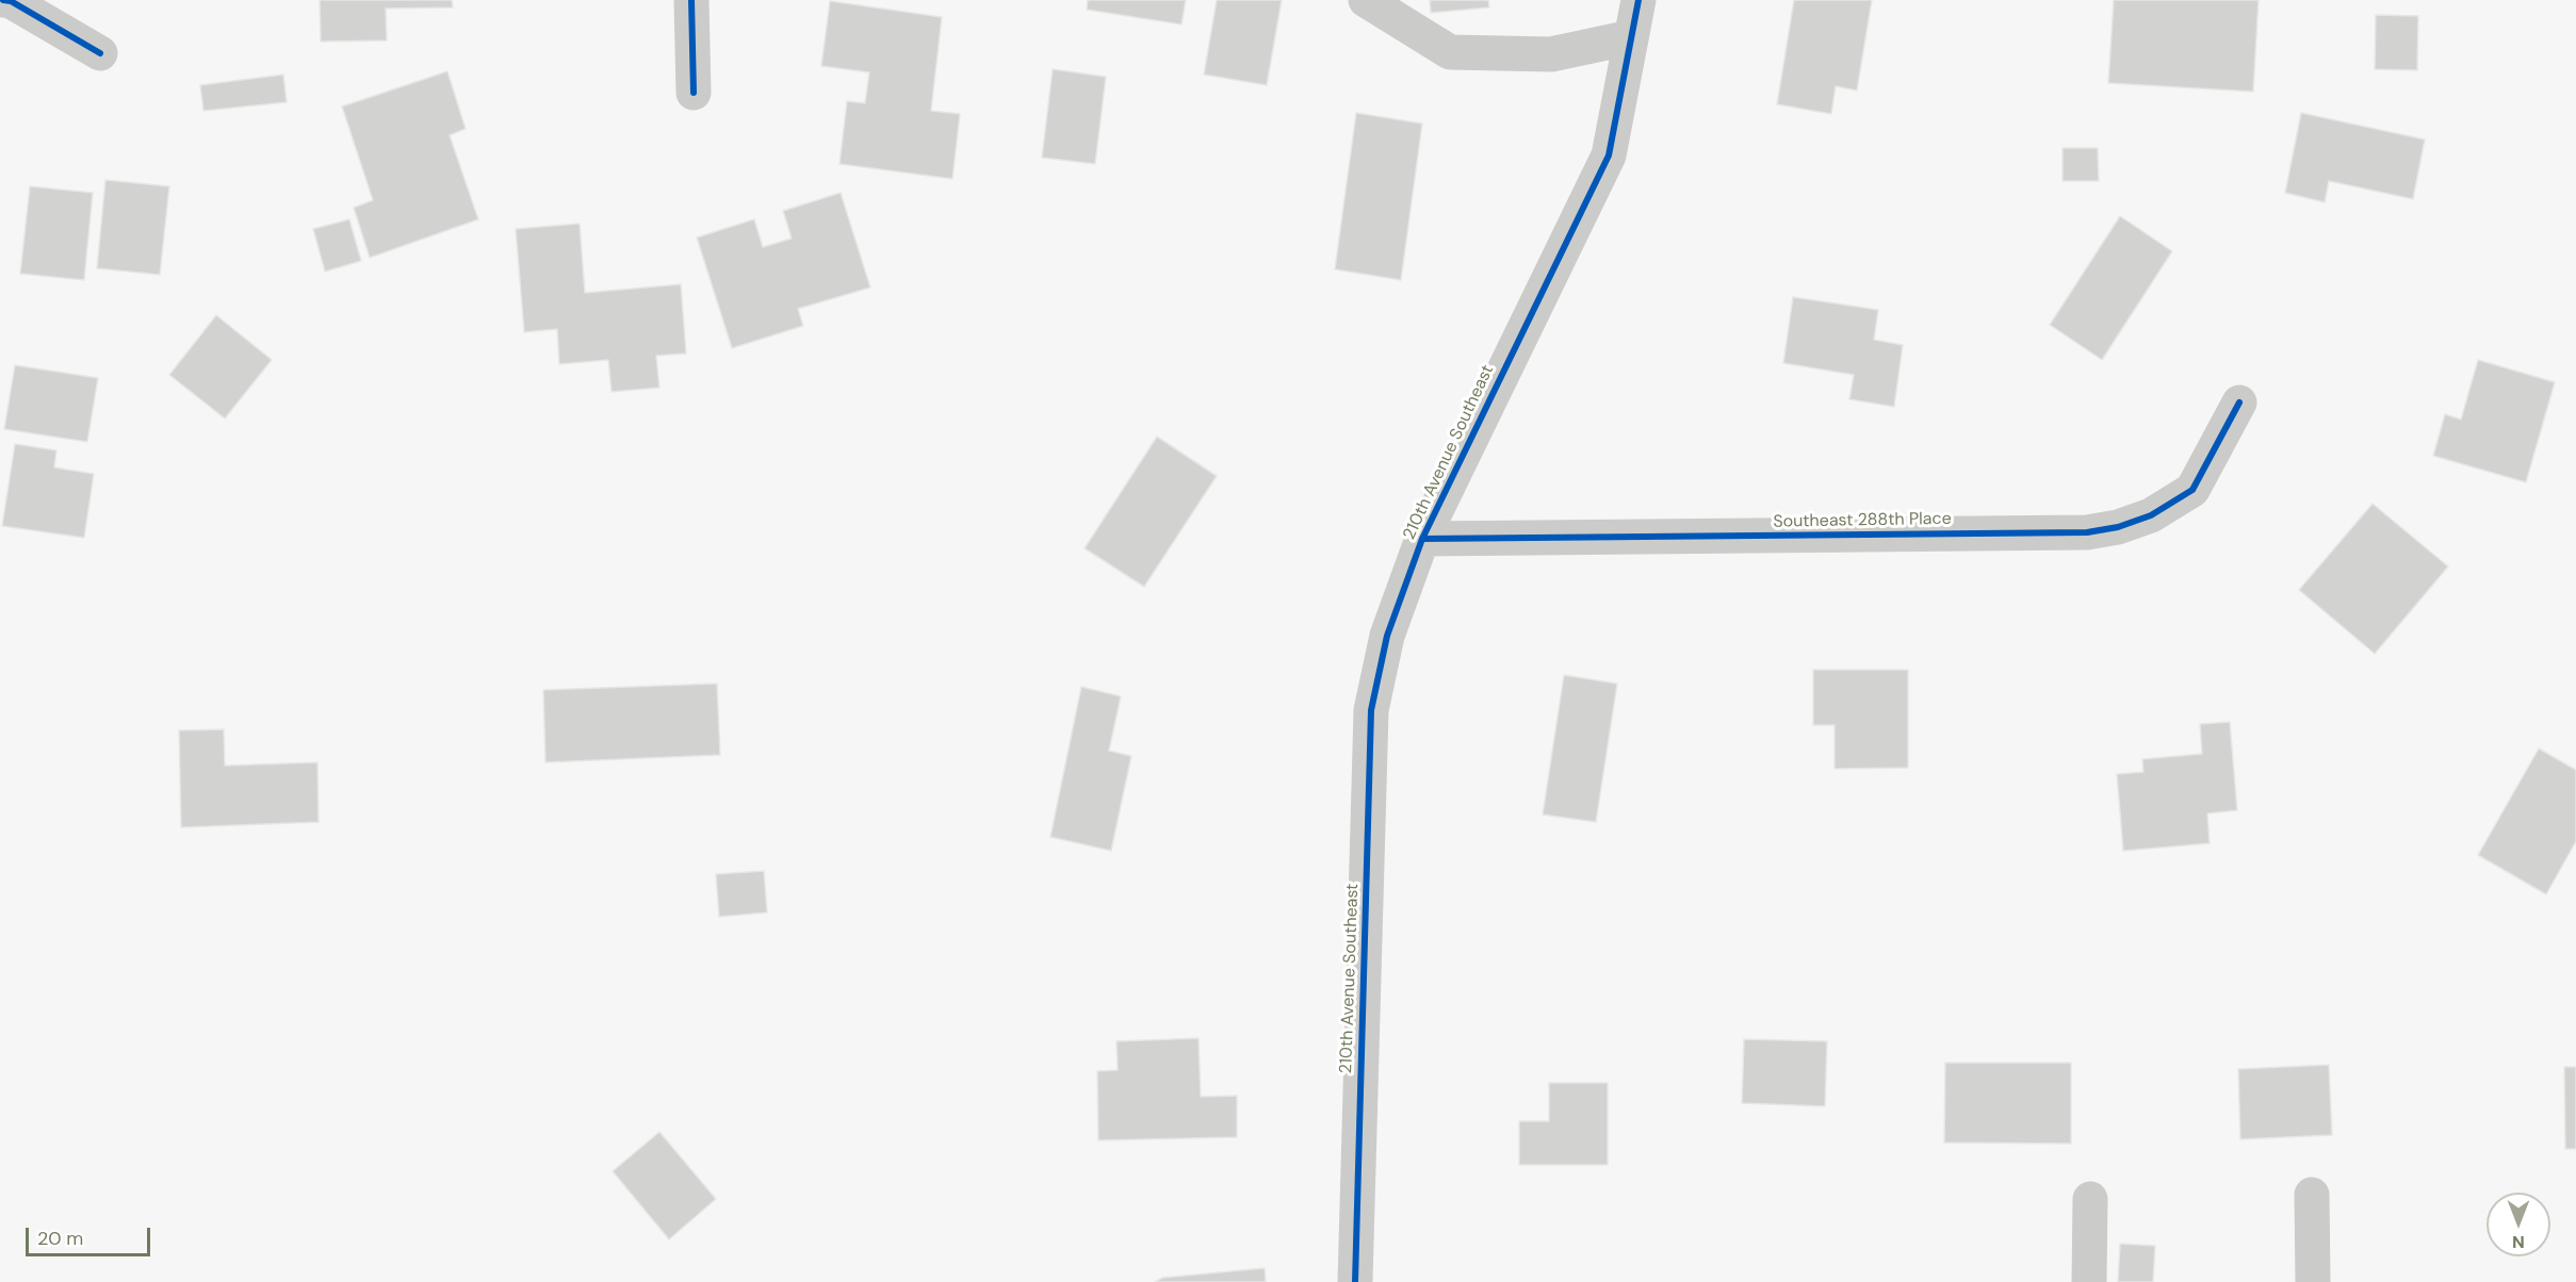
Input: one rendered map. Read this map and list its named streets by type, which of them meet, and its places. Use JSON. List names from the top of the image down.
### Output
{
  "streets": {
    "street": ["210th Avenue Southeast", "Southeast 288th Place"]
  },
  "crossings": [
    ["210th Avenue Southeast", "Southeast 288th Place"]
  ],
  "scale_bar": "20 m",
  "north": "bottom"
}
